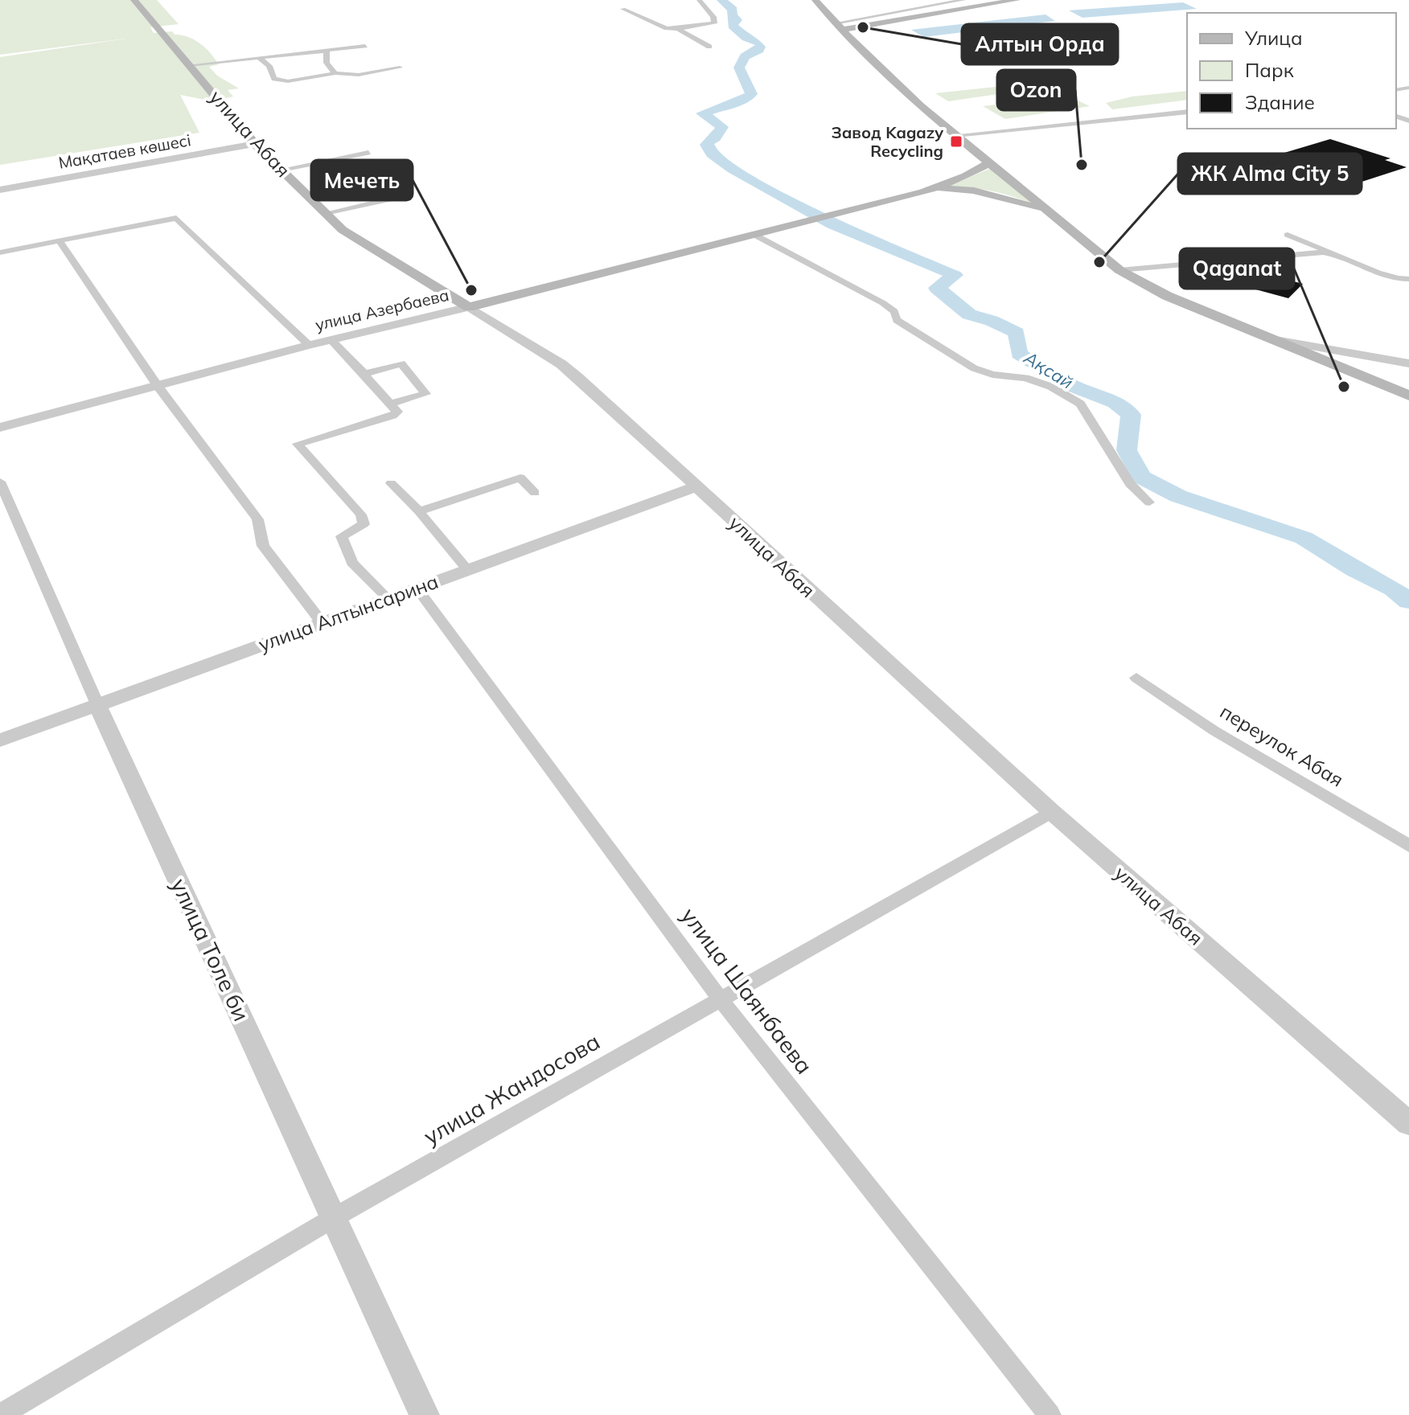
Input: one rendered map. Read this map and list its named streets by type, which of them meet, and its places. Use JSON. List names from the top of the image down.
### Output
{
  "streets": {
    "main road": ["улица Абая", "улица Азербаева"],
    "street": [
      "Мақатаев көшесі",
      "улица Алтынсарина",
      "переулок Абая",
      "улица Толе би",
      "улица Шаянбаева",
      "улица Жандосова"
    ]
  },
  "crossings": [
    ["улица Абая", "Мақатаев көшесі"],
    ["улица Абая", "улица Азербаева"],
    ["улица Абая", "улица Алтынсарина"],
    ["улица Абая", "улица Жандосова"],
    ["улица Алтынсарина", "улица Толе би"],
    ["улица Алтынсарина", "улица Шаянбаева"],
    ["улица Толе би", "улица Жандосова"],
    ["улица Шаянбаева", "улица Жандосова"]
  ],
  "water": ["Ақсай"],
  "places": {
    "other": [
      "Алтын Орда",
      "Ozon",
      "ЖК Alma City 5",
      "Мечеть",
      "Qaganat"
    ],
    "transit": ["Завод Kagazy Recycling"]
  },
  "legend": ["Улица", "Парк", "Здание"]
}
